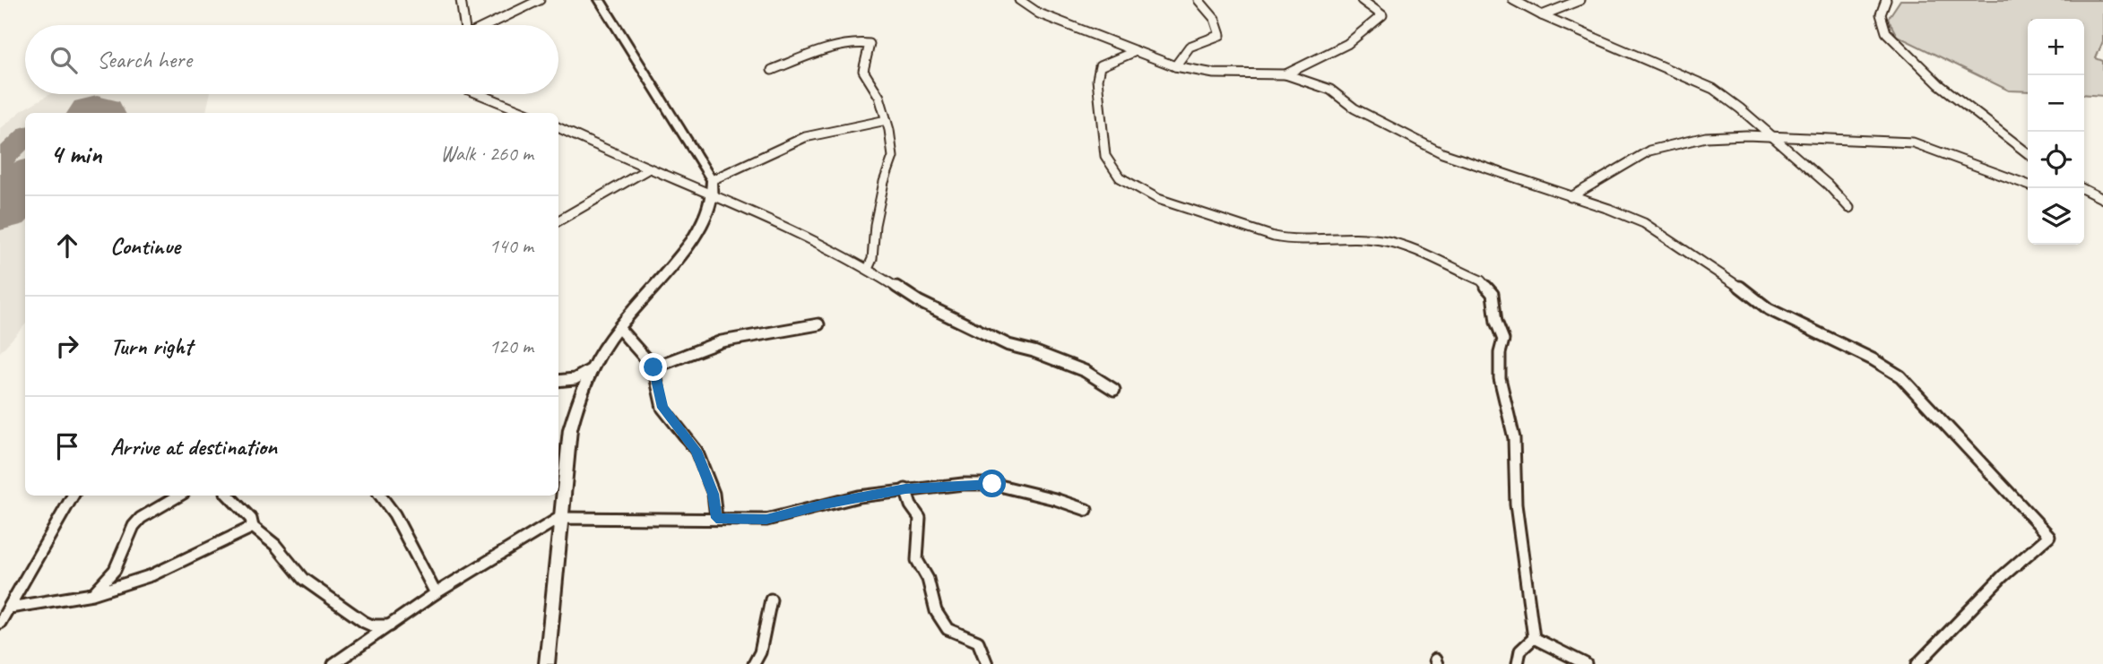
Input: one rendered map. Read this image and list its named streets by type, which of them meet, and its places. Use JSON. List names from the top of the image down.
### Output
{
  "page": {
    "map_buttons": ["+", "−"],
    "search": "Search here",
    "heading": ["4 min", "Walk · 260 m"],
    "list": [
      ["Continue", "140 m"],
      ["Turn right", "120 m"],
      "Arrive at destination"
    ]
  }
}
